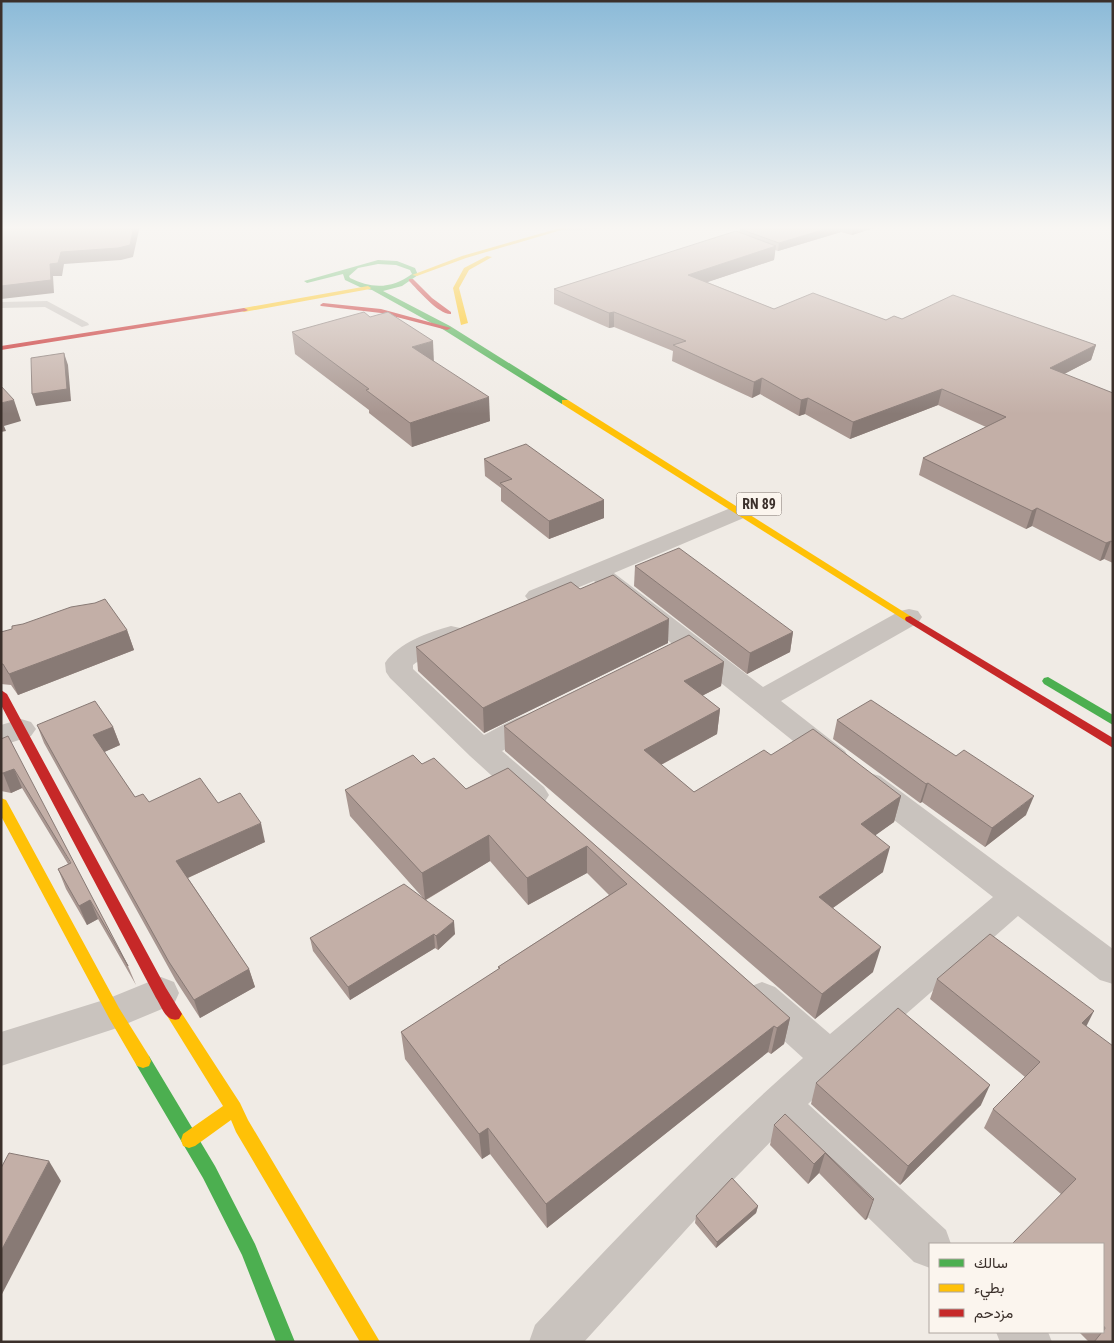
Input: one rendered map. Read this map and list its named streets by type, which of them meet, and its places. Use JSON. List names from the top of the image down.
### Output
{
  "legend": ["سالك", "بطيء", "مزدحم"]
}
